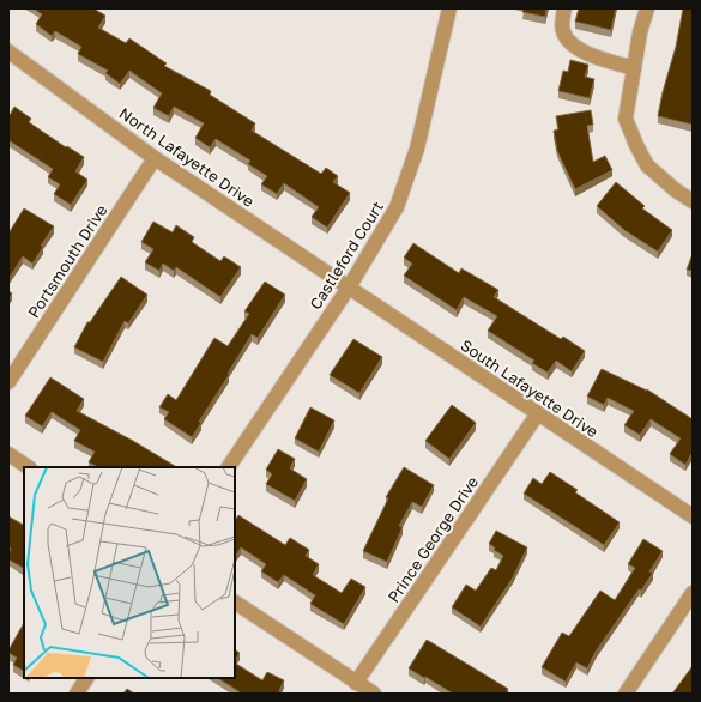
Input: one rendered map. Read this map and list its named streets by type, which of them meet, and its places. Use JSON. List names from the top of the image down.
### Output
{
  "streets": {
    "street": [
      "North Lafayette Drive",
      "Castleford Court",
      "Portsmouth Drive",
      "South Lafayette Drive",
      "Prince George Drive"
    ]
  },
  "crossings": [
    ["North Lafayette Drive", "Castleford Court"],
    ["North Lafayette Drive", "Portsmouth Drive"],
    ["North Lafayette Drive", "South Lafayette Drive"],
    ["Castleford Court", "South Lafayette Drive"],
    ["South Lafayette Drive", "Prince George Drive"]
  ]
}
